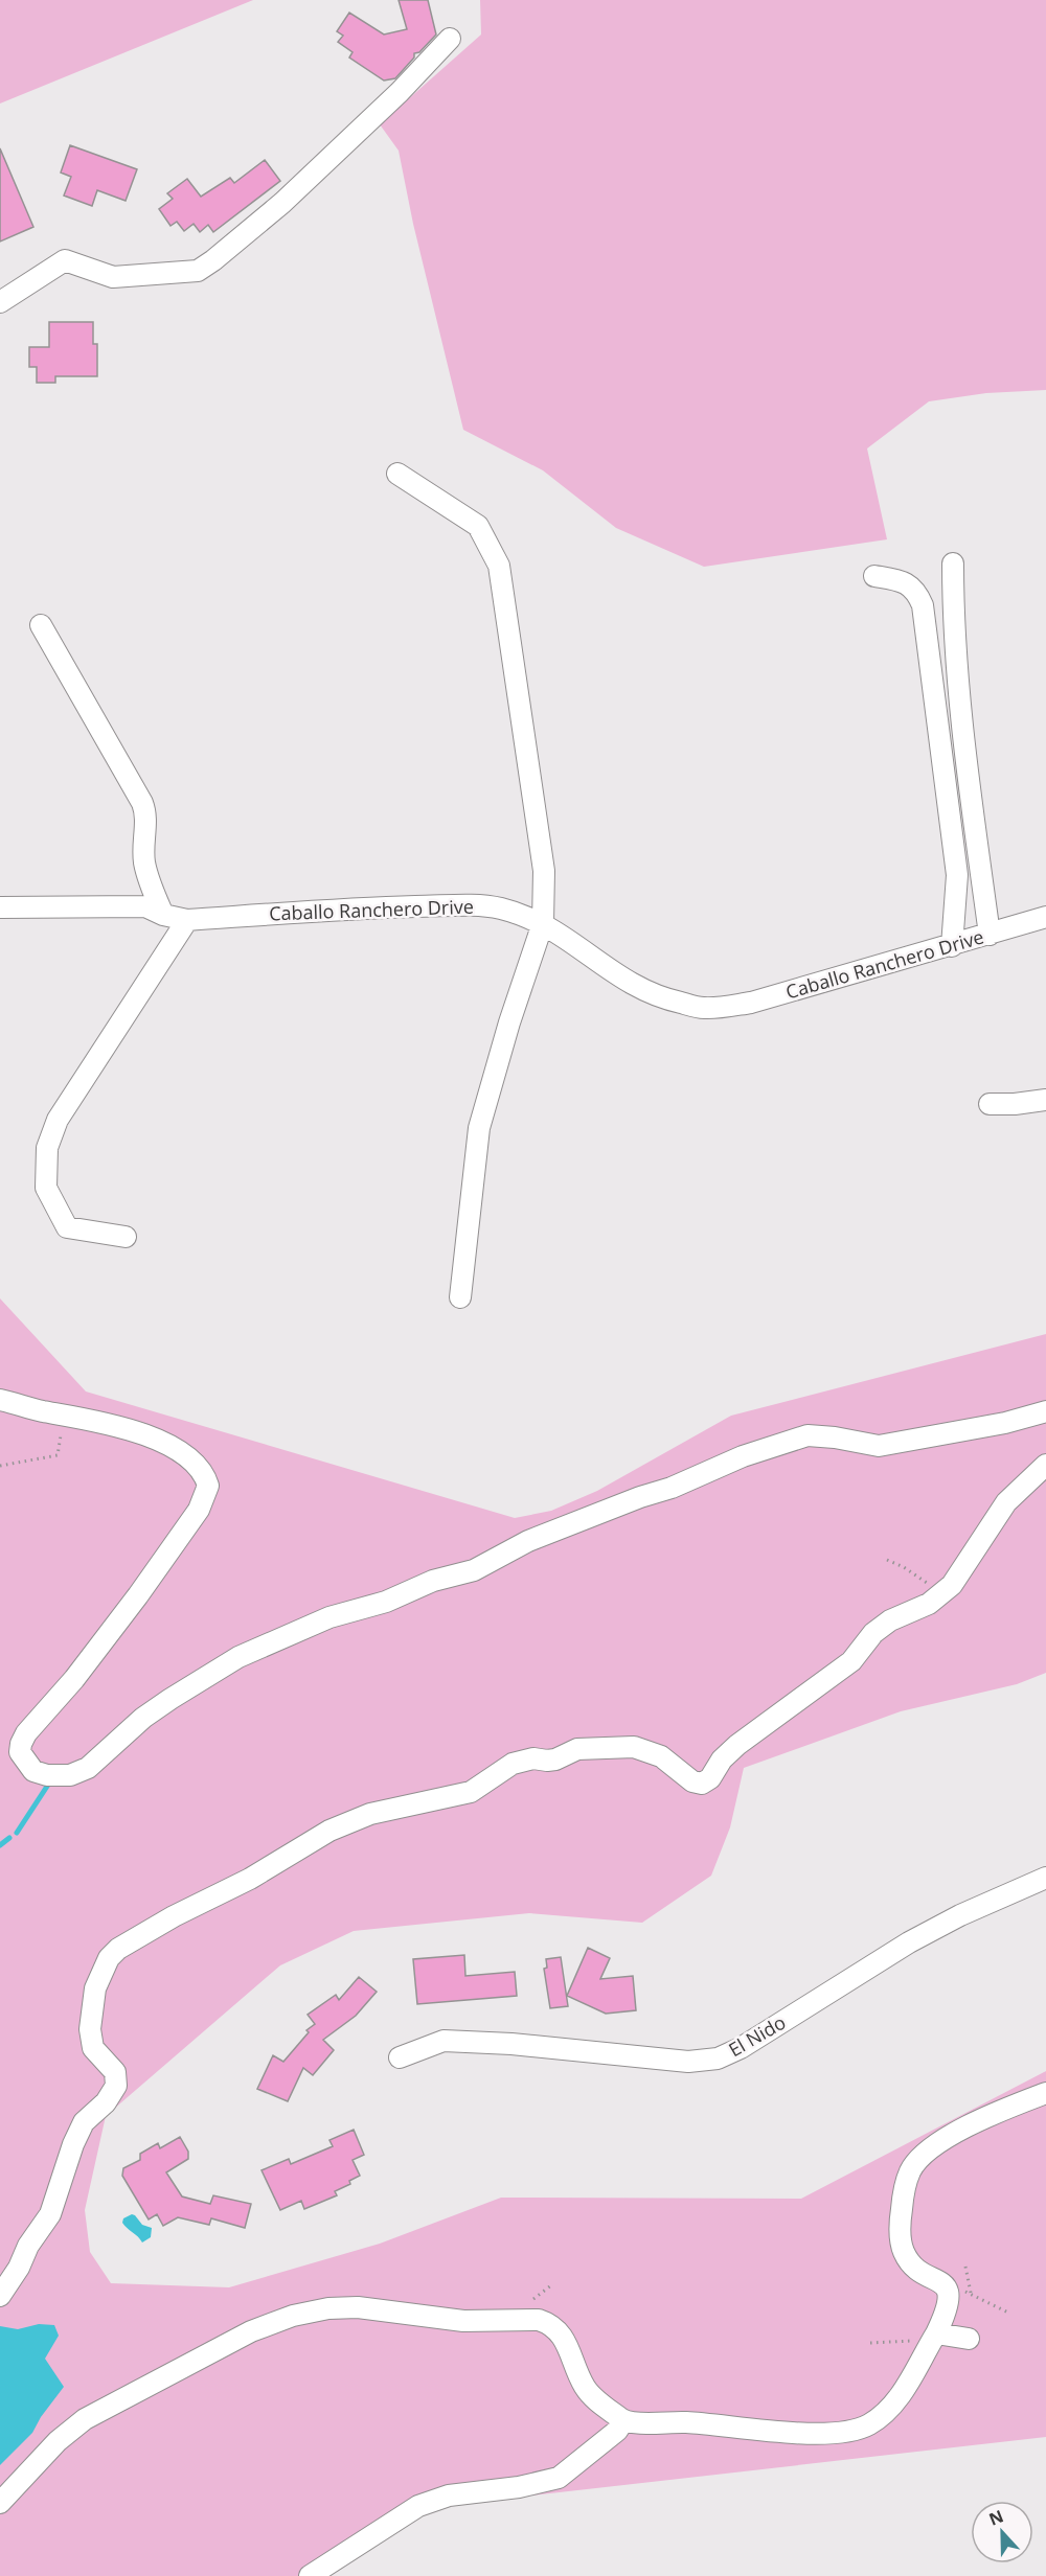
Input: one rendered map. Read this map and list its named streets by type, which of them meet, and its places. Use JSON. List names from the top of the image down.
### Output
{
  "streets": {
    "street": ["Caballo Ranchero Drive", "El Nido"]
  },
  "north": "top"
}
